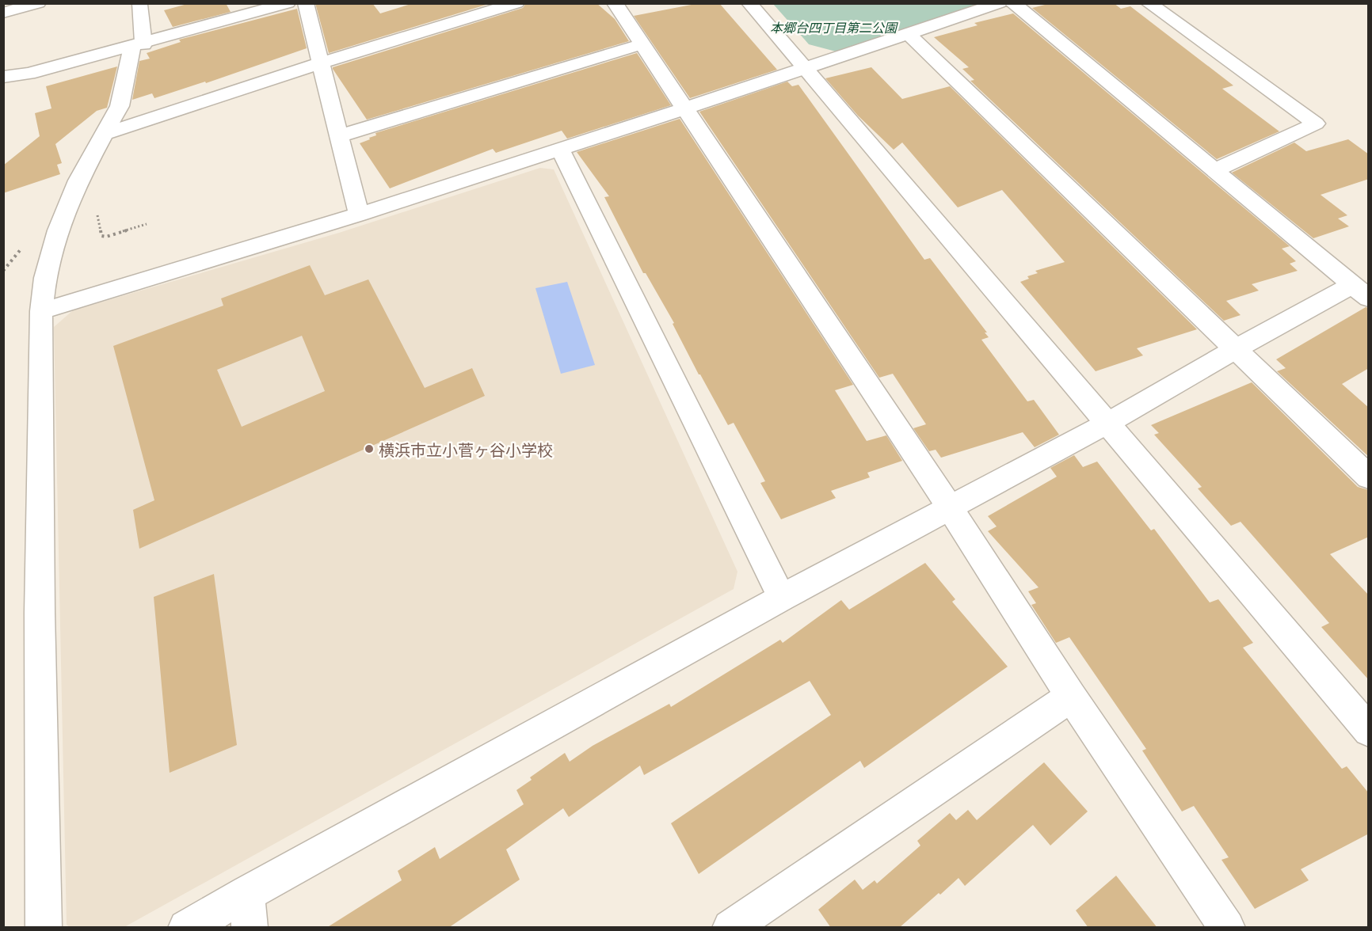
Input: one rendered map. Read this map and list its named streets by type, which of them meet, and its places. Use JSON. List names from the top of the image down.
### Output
{
  "parks": ["本郷台四丁目第二公園"],
  "places": ["横浜市立小菅ヶ谷小学校"]
}
